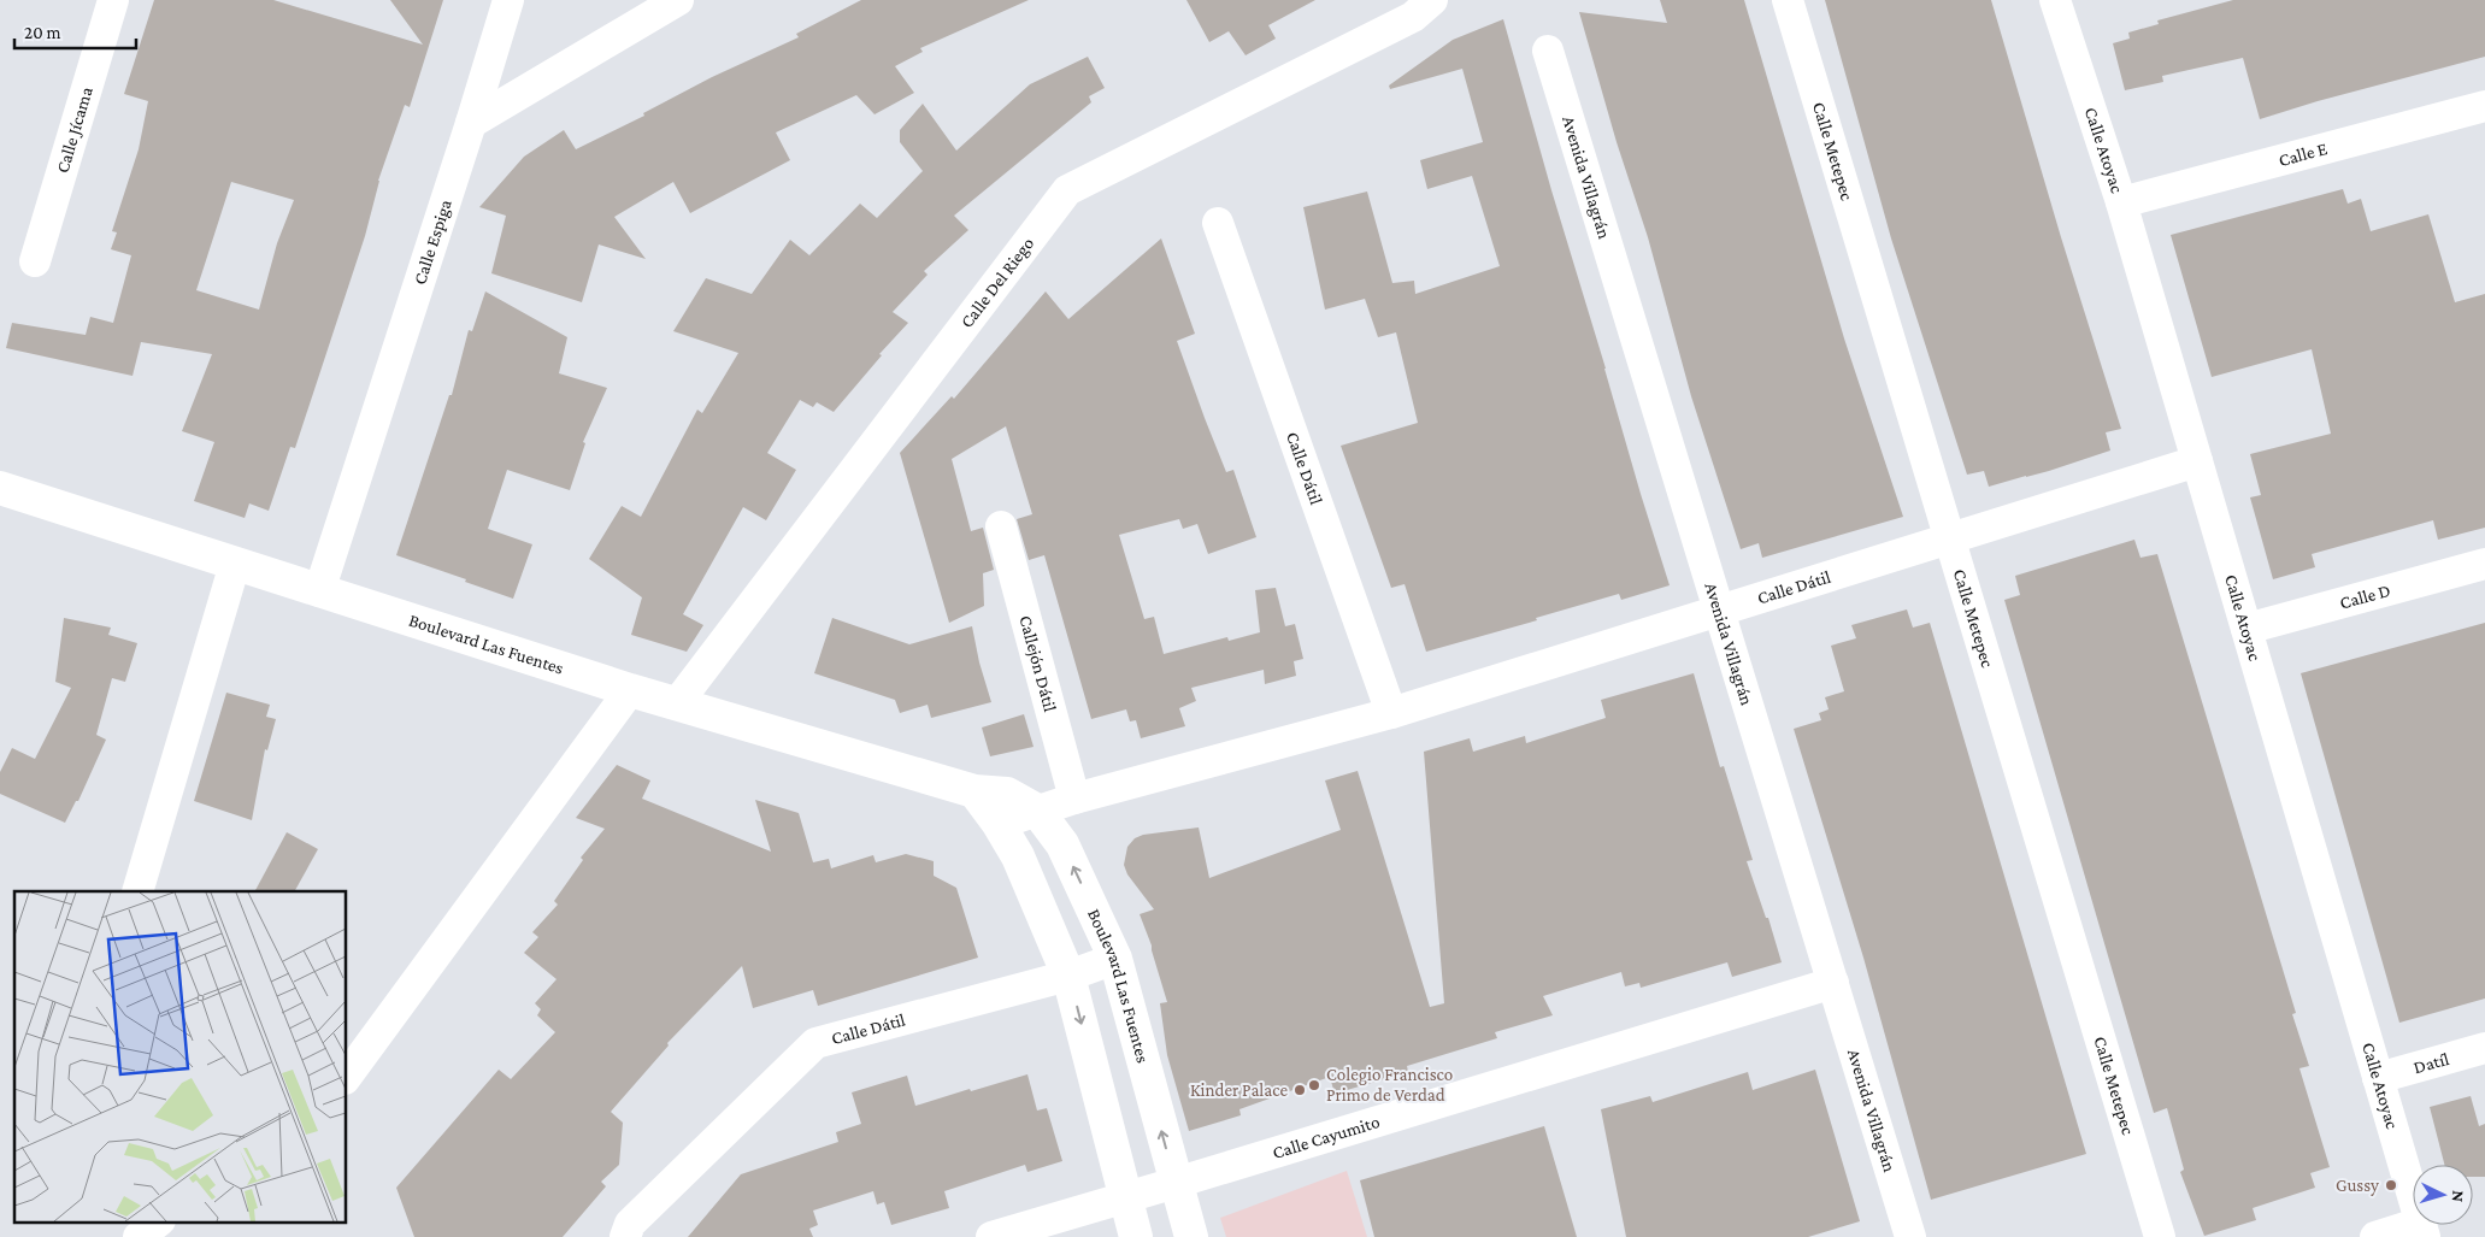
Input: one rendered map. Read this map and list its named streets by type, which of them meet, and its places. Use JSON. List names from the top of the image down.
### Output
{
  "streets": {
    "street": [
      "Calle Jícama",
      "Calle Atoyac",
      "Calle Metepec",
      "Calle E",
      "Avenida Villagrán",
      "Calle Espiga",
      "Calle Del Riego",
      "Calle Dátil",
      "Calle D",
      "Boulevard Las Fuentes",
      "Callejón Dátil",
      "Datíl",
      "Calle Cayumito"
    ]
  },
  "crossings": [
    ["Calle Atoyac", "Calle E"],
    ["Calle Atoyac", "Calle Dátil"],
    ["Calle Atoyac", "Calle D"],
    ["Calle Atoyac", "Datíl"],
    ["Calle Metepec", "Calle Dátil"],
    ["Avenida Villagrán", "Calle Dátil"],
    ["Avenida Villagrán", "Calle Cayumito"],
    ["Calle Espiga", "Boulevard Las Fuentes"],
    ["Calle Del Riego", "Boulevard Las Fuentes"],
    ["Calle Dátil", "Boulevard Las Fuentes"],
    ["Calle Dátil", "Callejón Dátil"],
    ["Boulevard Las Fuentes", "Calle Cayumito"]
  ],
  "places": ["Colegio Francisco Primo de Verdad", "Kinder Palace", "Gussy"],
  "scale_bar": "20 m",
  "north": "right"
}
